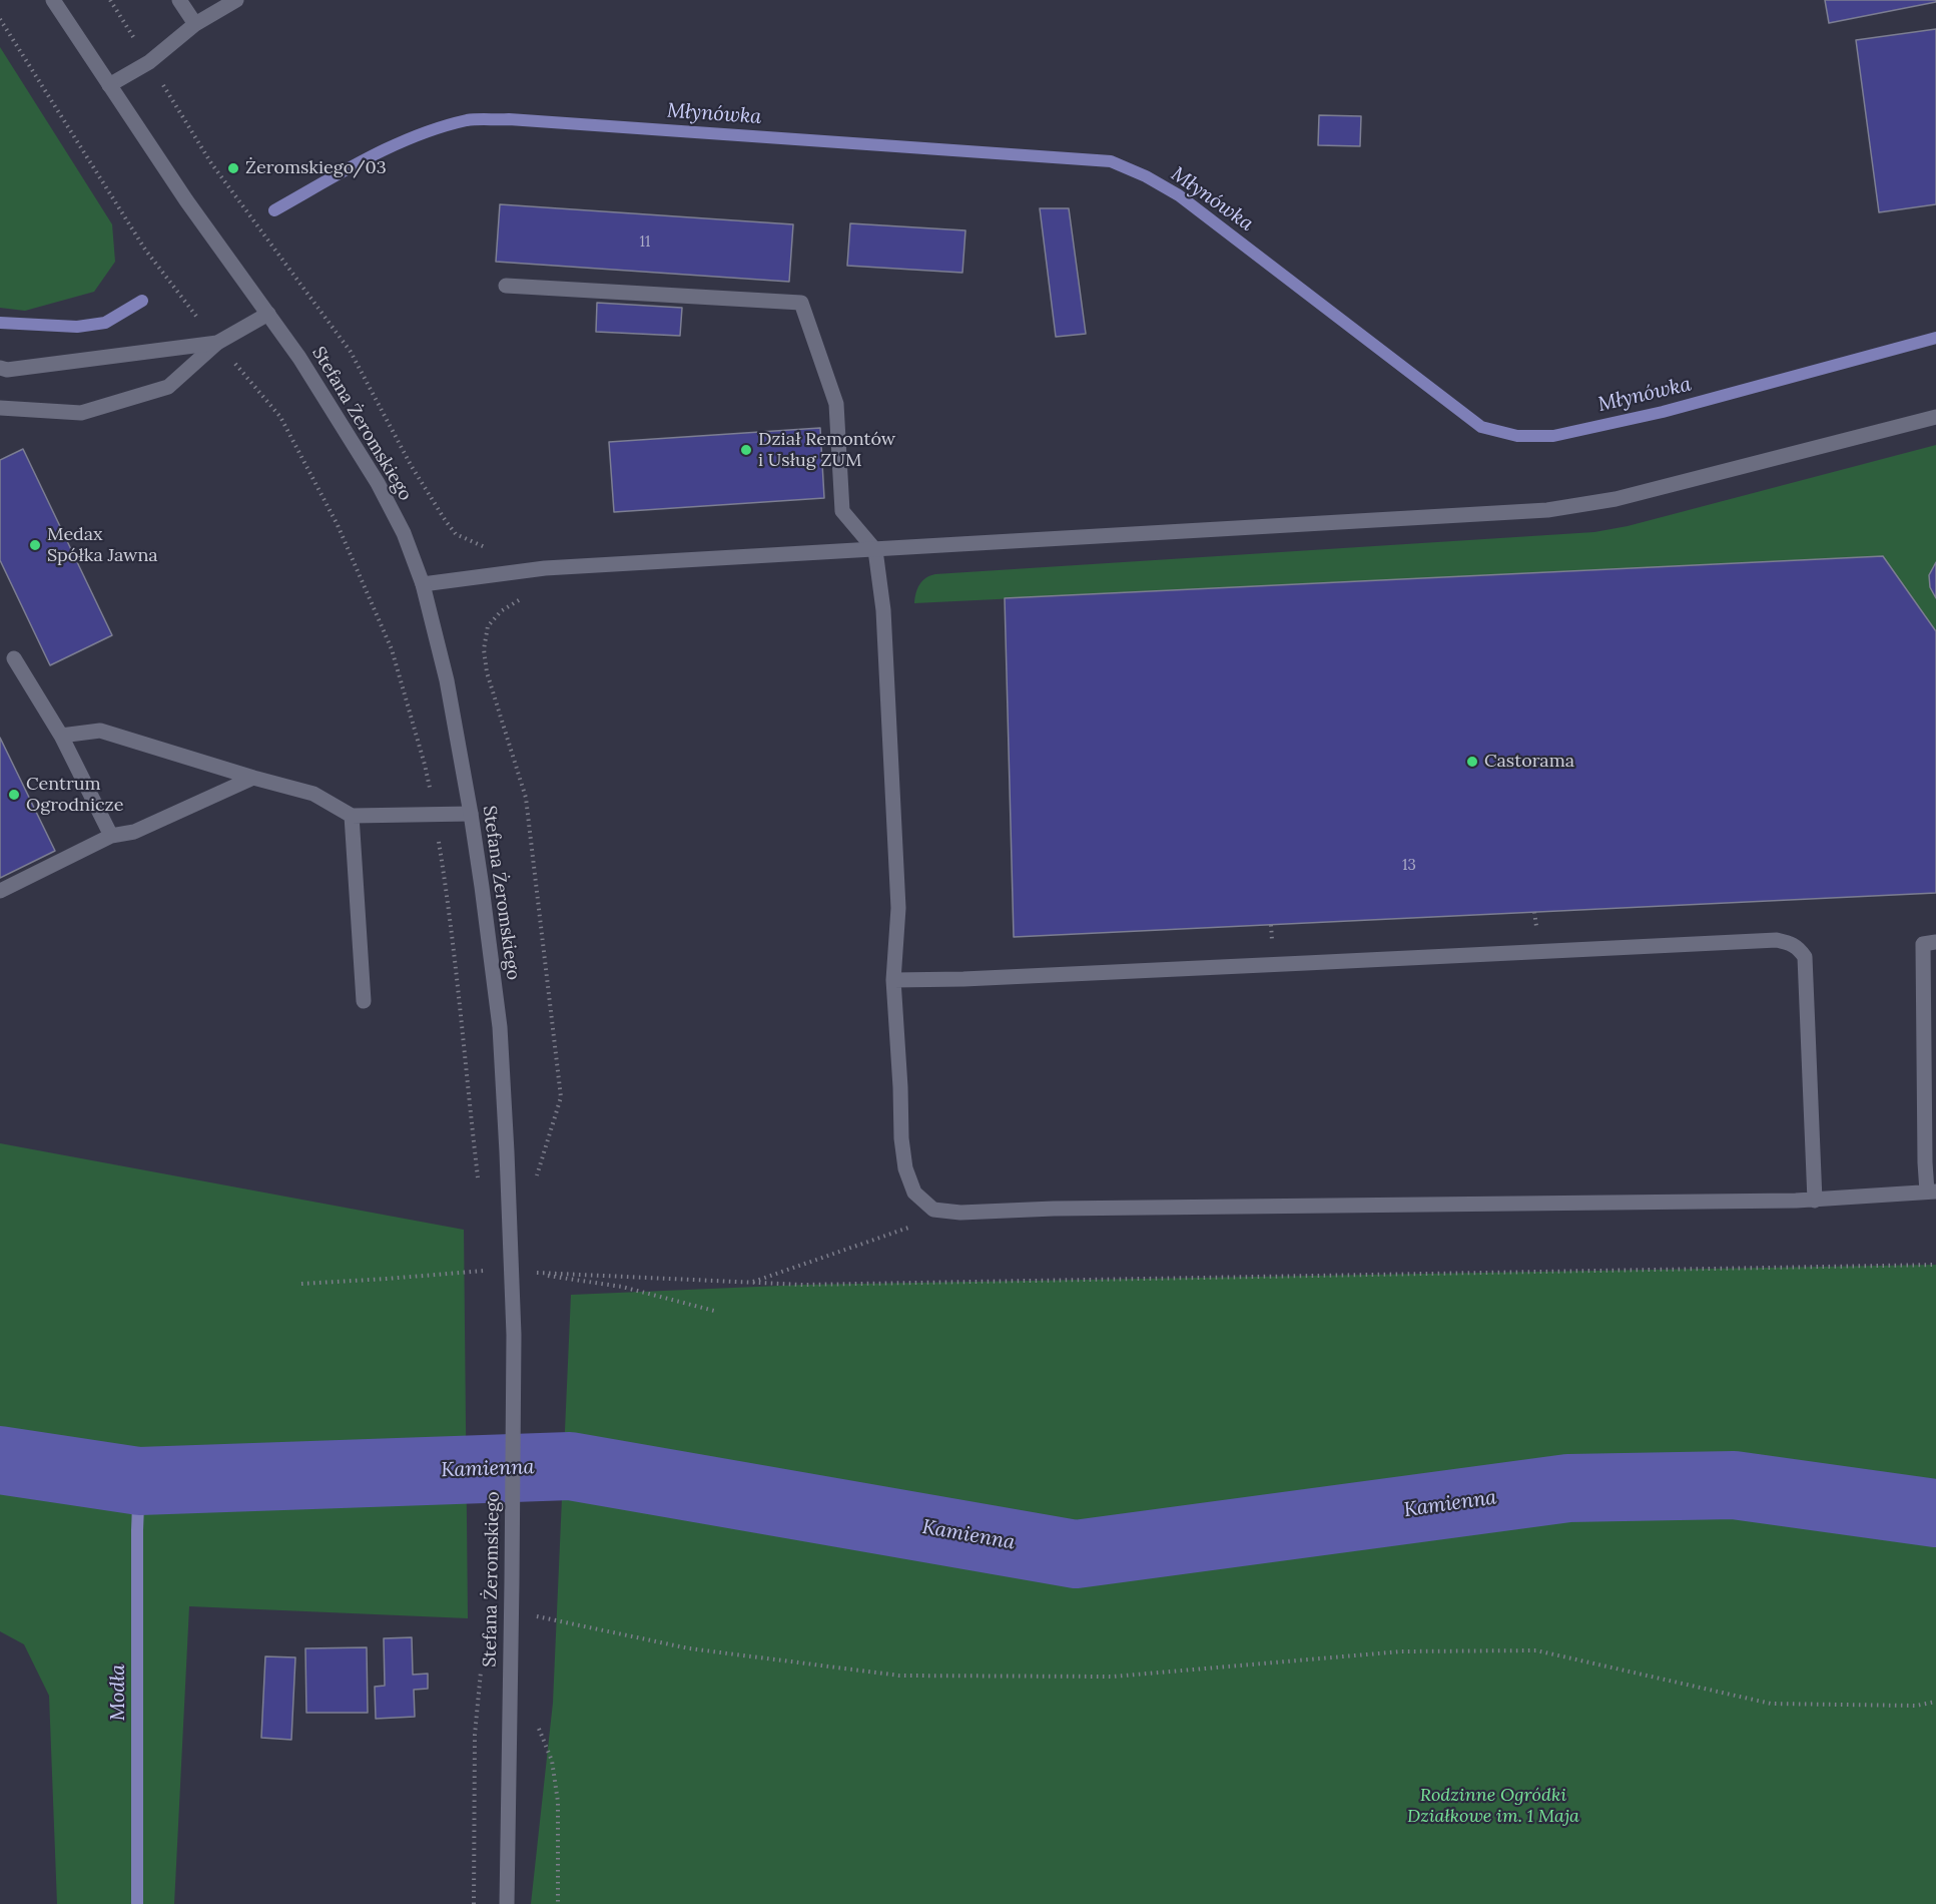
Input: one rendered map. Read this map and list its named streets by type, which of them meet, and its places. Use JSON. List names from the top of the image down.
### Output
{
  "streets": {
    "street": ["Stefana Żeromskiego"]
  },
  "water": ["Młynówka", "Kamienna", "Modła"],
  "parks": ["Rodzinne Ogródki Działkowe im. 1 Maja"],
  "places": [
    "Żeromskiego/03",
    "Dział Remontów i Usług ZUM",
    "Medax Spółka Jawna",
    "Castorama",
    "Centrum Ogrodnicze"
  ],
  "house_numbers": ["11", "13"]
}
